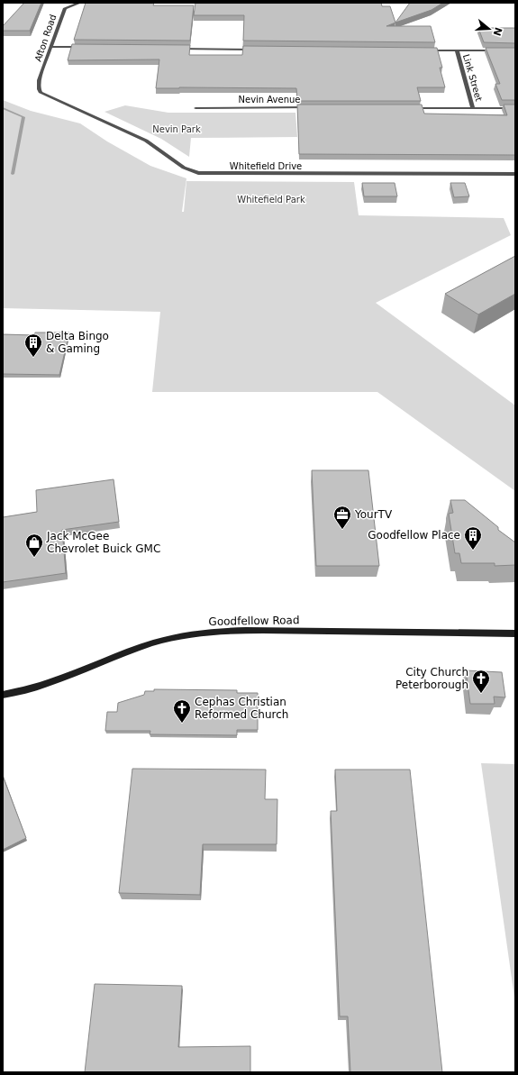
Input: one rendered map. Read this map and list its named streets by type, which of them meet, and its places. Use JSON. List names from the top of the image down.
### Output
{
  "streets": {
    "street": [
      "Afton Road",
      "Link Street",
      "Nevin Avenue",
      "Whitefield Drive",
      "Goodfellow Road"
    ]
  },
  "crossings": [
    ["Afton Road", "Whitefield Drive"]
  ],
  "parks": ["Nevin Park", "Whitefield Park"],
  "places": {
    "building": ["Delta Bingo & Gaming", "Goodfellow Place"],
    "office": ["YourTV"],
    "shop": ["Jack McGee Chevrolet Buick GMC"],
    "church": ["City Church Peterborough", "Cephas Christian Reformed Church"]
  },
  "north": "right"
}
